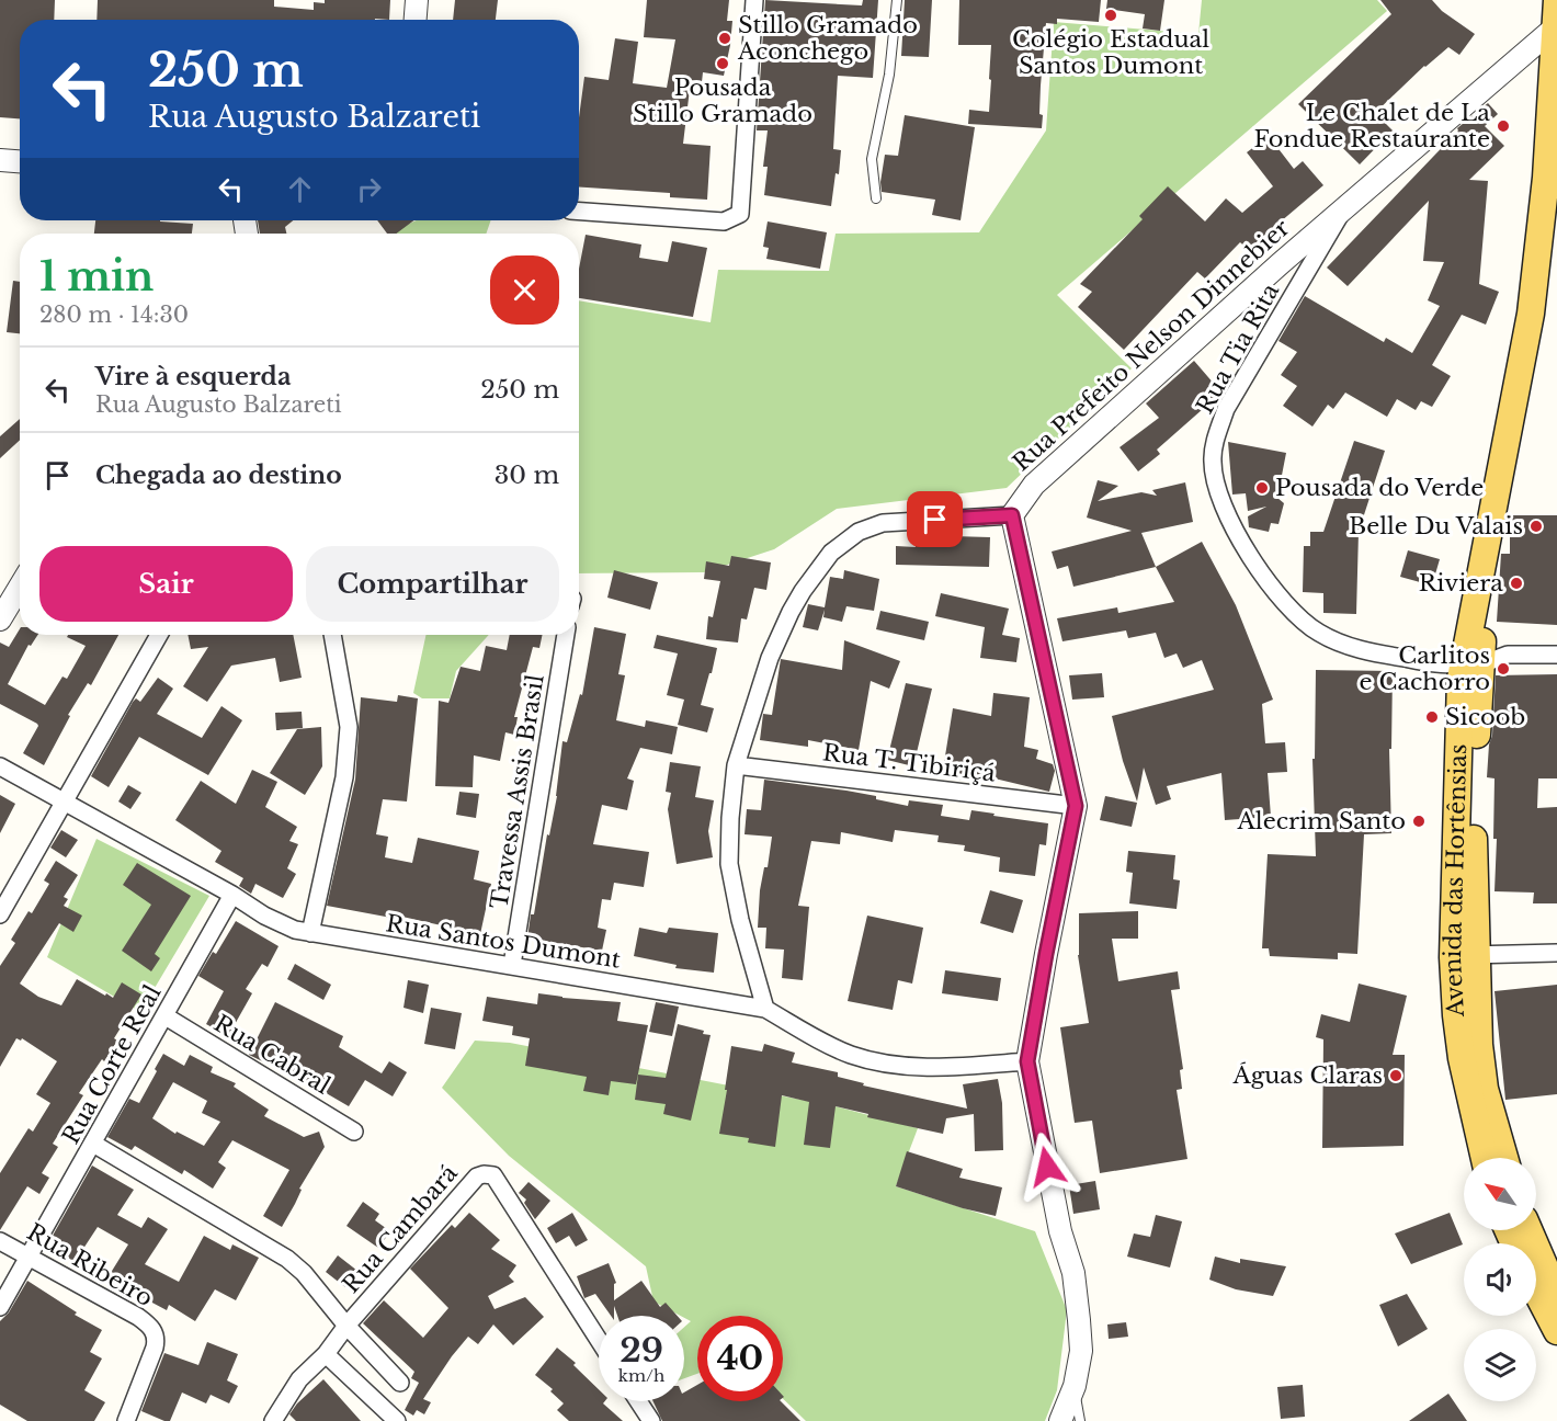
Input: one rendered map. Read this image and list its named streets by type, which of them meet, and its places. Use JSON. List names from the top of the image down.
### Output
{
  "streets": {
    "main road": ["Avenida das Hortênsias"],
    "street": [
      "Rua Prefeito Nelson Dinnebier",
      "Rua Tia Rita",
      "Rua T. Tibiriçá",
      "Travessa Assis Brasil",
      "Rua Santos Dumont",
      "Rua Cabral",
      "Rua Corte Real",
      "Rua Cambará",
      "Rua Ribeiro"
    ]
  },
  "crossings": [
    ["Rua Prefeito Nelson Dinnebier", "Rua Tia Rita"],
    ["Rua Prefeito Nelson Dinnebier", "Avenida das Hortênsias"],
    ["Rua Tia Rita", "Avenida das Hortênsias"],
    ["Travessa Assis Brasil", "Rua Santos Dumont"],
    ["Rua Santos Dumont", "Rua Corte Real"],
    ["Rua Cabral", "Rua Corte Real"],
    ["Rua Corte Real", "Rua Ribeiro"]
  ],
  "places": [
    "Colégio Estadual Santos Dumont",
    "Stillo Gramado Aconchego",
    "Pousada Stillo Gramado",
    "Le Chalet de La Fondue Restaurante",
    "Pousada do Verde",
    "Belle Du Valais",
    "Riviera",
    "Carlitos e Cachorro",
    "Sicoob",
    "Alecrim Santo",
    "Águas Claras"
  ],
  "north": "top left",
  "page": {
    "turn": ["250 m", "Rua Augusto Balzareti"],
    "heading": ["1 min", "280 m · 14:30"],
    "list": [
      {
        "name": "Vire à esquerda",
        "note": "Rua Augusto Balzareti",
        "value": "250 m"
      },
      {
        "name": "Chegada ao destino",
        "value": "30 m"
      }
    ],
    "buttons": ["Sair", "Compartilhar"],
    "speed": "29 km/h",
    "limit": "40"
  }
}
